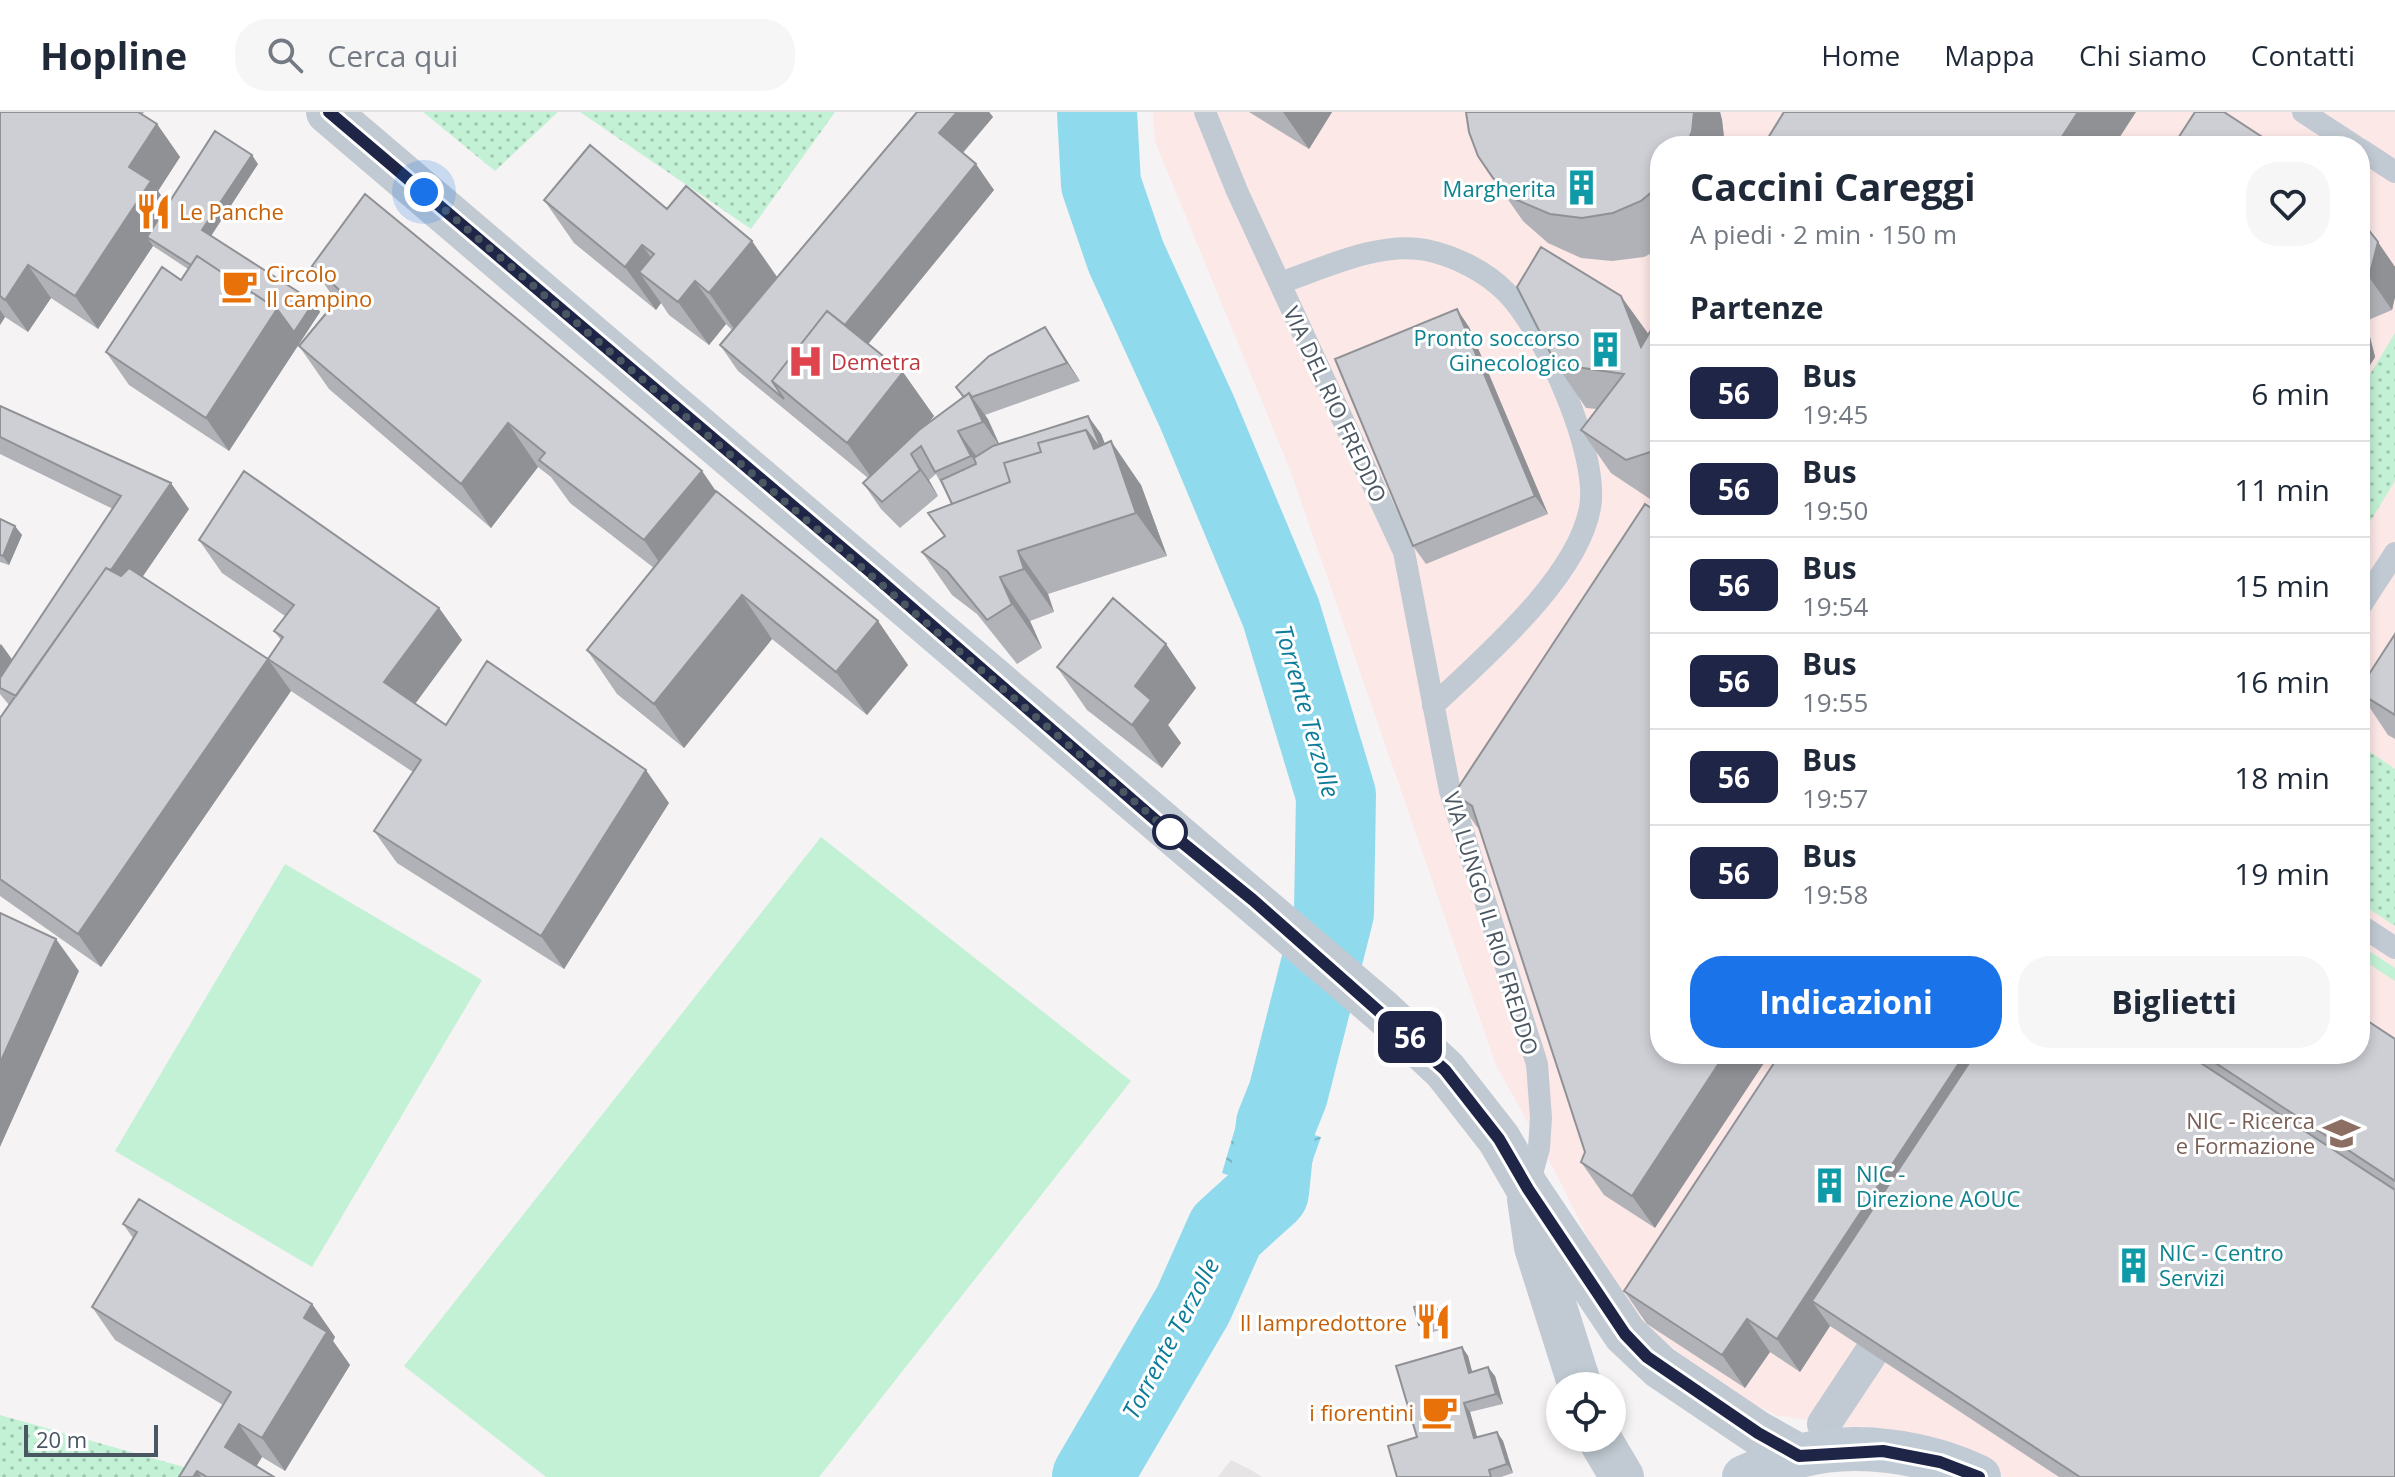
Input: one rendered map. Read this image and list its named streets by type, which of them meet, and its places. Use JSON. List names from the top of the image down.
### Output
{
  "streets": {
    "lane": ["VIA DEL RIO FREDDO", "VIA LUNGO IL RIO FREDDO"]
  },
  "crossings": [
    ["VIA DEL RIO FREDDO", "VIA LUNGO IL RIO FREDDO"]
  ],
  "water": ["Torrente Terzolle"],
  "places": {
    "building": [
      "Margherita",
      "Pronto soccorso Ginecologico",
      "NIC - Direzione AOUC",
      "NIC - Centro Servizi"
    ],
    "restaurant": ["Le Panche", "Il lampredottore"],
    "cafe": ["Circolo Il campino", "i fiorentini"],
    "hospital": ["Demetra"],
    "school or university": ["NIC - Ricerca e Formazione"]
  },
  "lines": ["bus line 56"],
  "scale_bar": "20 m",
  "page": {
    "header": "Hopline",
    "search": "Cerca qui",
    "nav": [
      "Home",
      "Mappa",
      "Chi siamo",
      "Contatti"
    ],
    "on_map": "56",
    "heading": [
      ["Caccini Careggi", "A piedi · 2 min · 150 m"],
      "Partenze"
    ],
    "list": [
      {
        "mark": "56",
        "name": "Bus",
        "note": "19:45",
        "value": "6 min"
      },
      {
        "mark": "56",
        "name": "Bus",
        "note": "19:50",
        "value": "11 min"
      },
      {
        "mark": "56",
        "name": "Bus",
        "note": "19:54",
        "value": "15 min"
      },
      {
        "mark": "56",
        "name": "Bus",
        "note": "19:55",
        "value": "16 min"
      },
      {
        "mark": "56",
        "name": "Bus",
        "note": "19:57",
        "value": "18 min"
      },
      {
        "mark": "56",
        "name": "Bus",
        "note": "19:58",
        "value": "19 min"
      }
    ],
    "buttons": ["Indicazioni", "Biglietti"],
    "scale": "20 m"
  }
}
